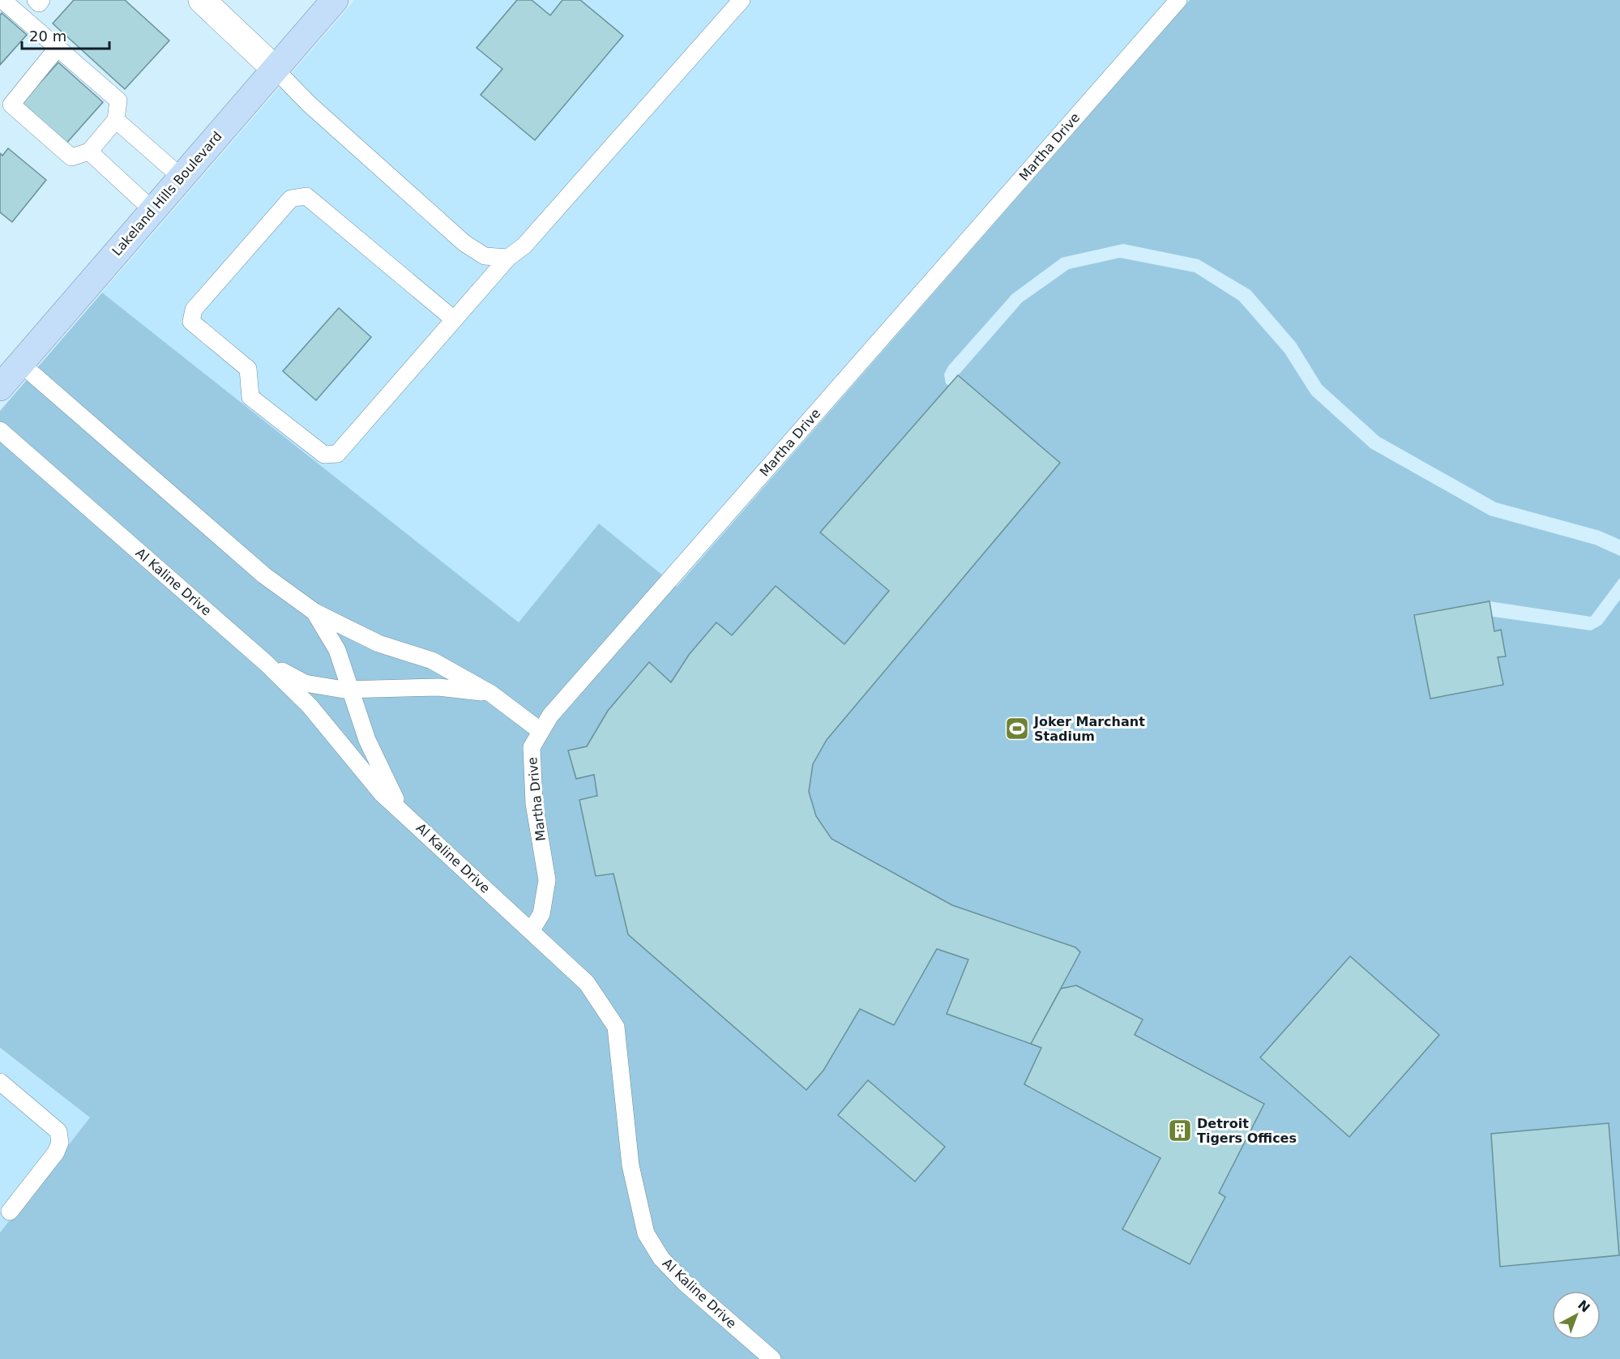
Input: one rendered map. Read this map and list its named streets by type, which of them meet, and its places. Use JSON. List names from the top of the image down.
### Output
{
  "streets": {
    "main road": ["Lakeland Hills Boulevard"],
    "lane": ["Martha Drive", "Al Kaline Drive"]
  },
  "crossings": [
    ["Martha Drive", "Al Kaline Drive"]
  ],
  "places": {
    "sports": ["Joker Marchant Stadium"],
    "building": ["Detroit Tigers Offices"]
  },
  "scale_bar": "20 m",
  "north": "top right"
}
